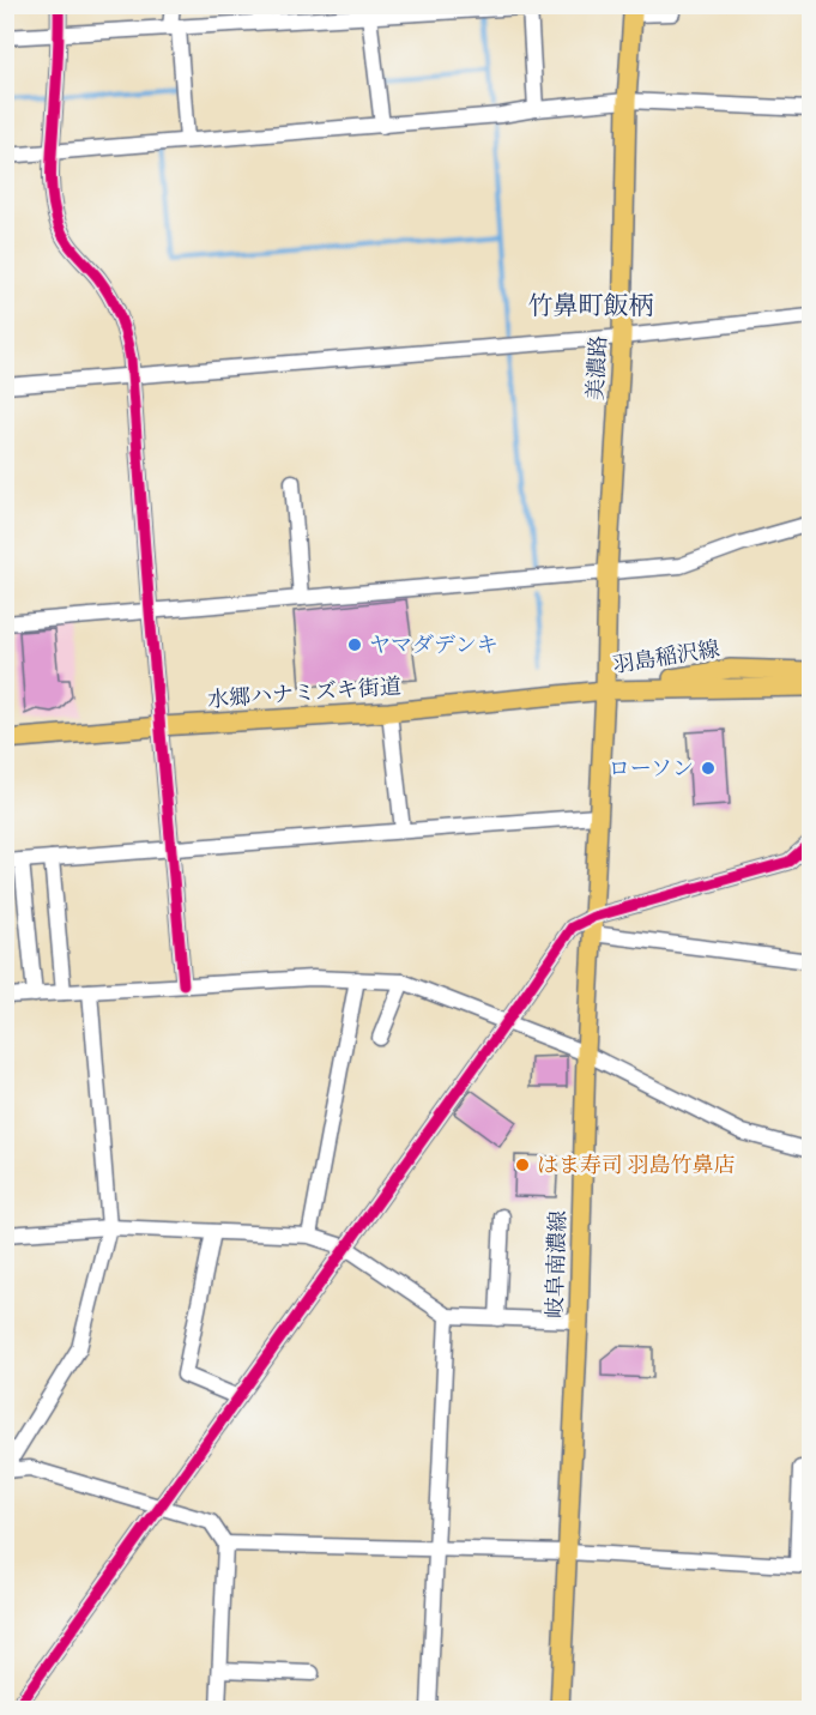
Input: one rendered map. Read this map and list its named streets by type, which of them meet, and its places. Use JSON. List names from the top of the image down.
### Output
{
  "streets": {
    "main road": [
      "美濃路",
      "羽島稲沢線",
      "水郷ハナミズキ街道",
      "岐阜南濃線"
    ]
  },
  "crossings": [
    ["美濃路", "羽島稲沢線"],
    ["美濃路", "水郷ハナミズキ街道"],
    ["美濃路", "岐阜南濃線"],
    ["羽島稲沢線", "水郷ハナミズキ街道"],
    ["羽島稲沢線", "岐阜南濃線"],
    ["水郷ハナミズキ街道", "岐阜南濃線"]
  ],
  "districts": ["竹鼻町飯柄"],
  "places": ["ヤマダデンキ", "ローソン", "はま寿司 羽島竹鼻店"]
}
